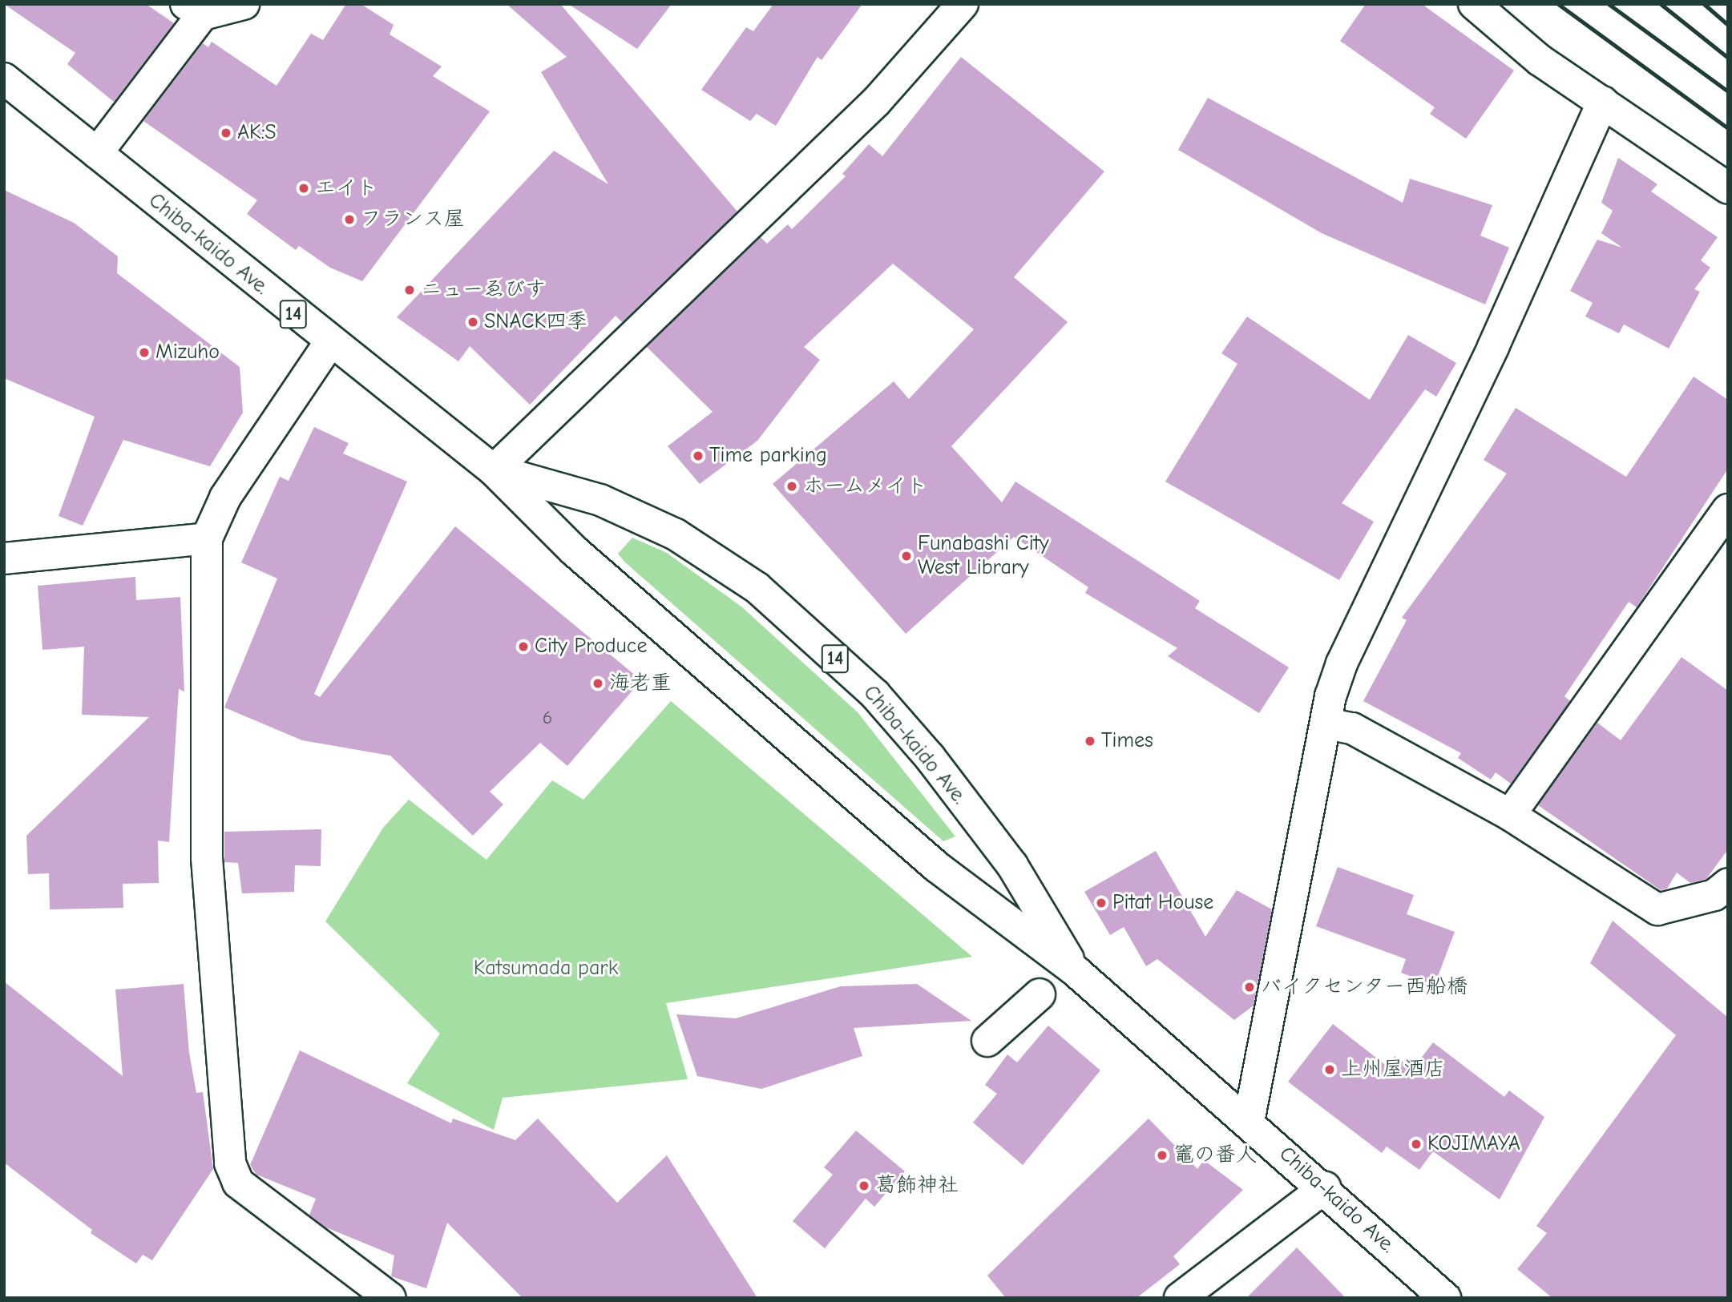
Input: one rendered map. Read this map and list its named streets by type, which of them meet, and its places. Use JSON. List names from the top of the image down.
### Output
{
  "streets": {
    "main road": ["Chiba-kaido Ave.", "14"]
  },
  "parks": ["Katsumada park"],
  "places": [
    "AK:S",
    "エイト",
    "フランス屋",
    "ニューゑびす",
    "SNACK四季",
    "Mizuho",
    "Time parking",
    "ホームメイト",
    "Funabashi City West Library",
    "City Produce",
    "海老重",
    "Times",
    "Pitat House",
    "バイクセンター西船橋",
    "上州屋酒店",
    "KOJIMAYA",
    "竈の番人",
    "葛飾神社"
  ],
  "house_numbers": ["6"]
}
